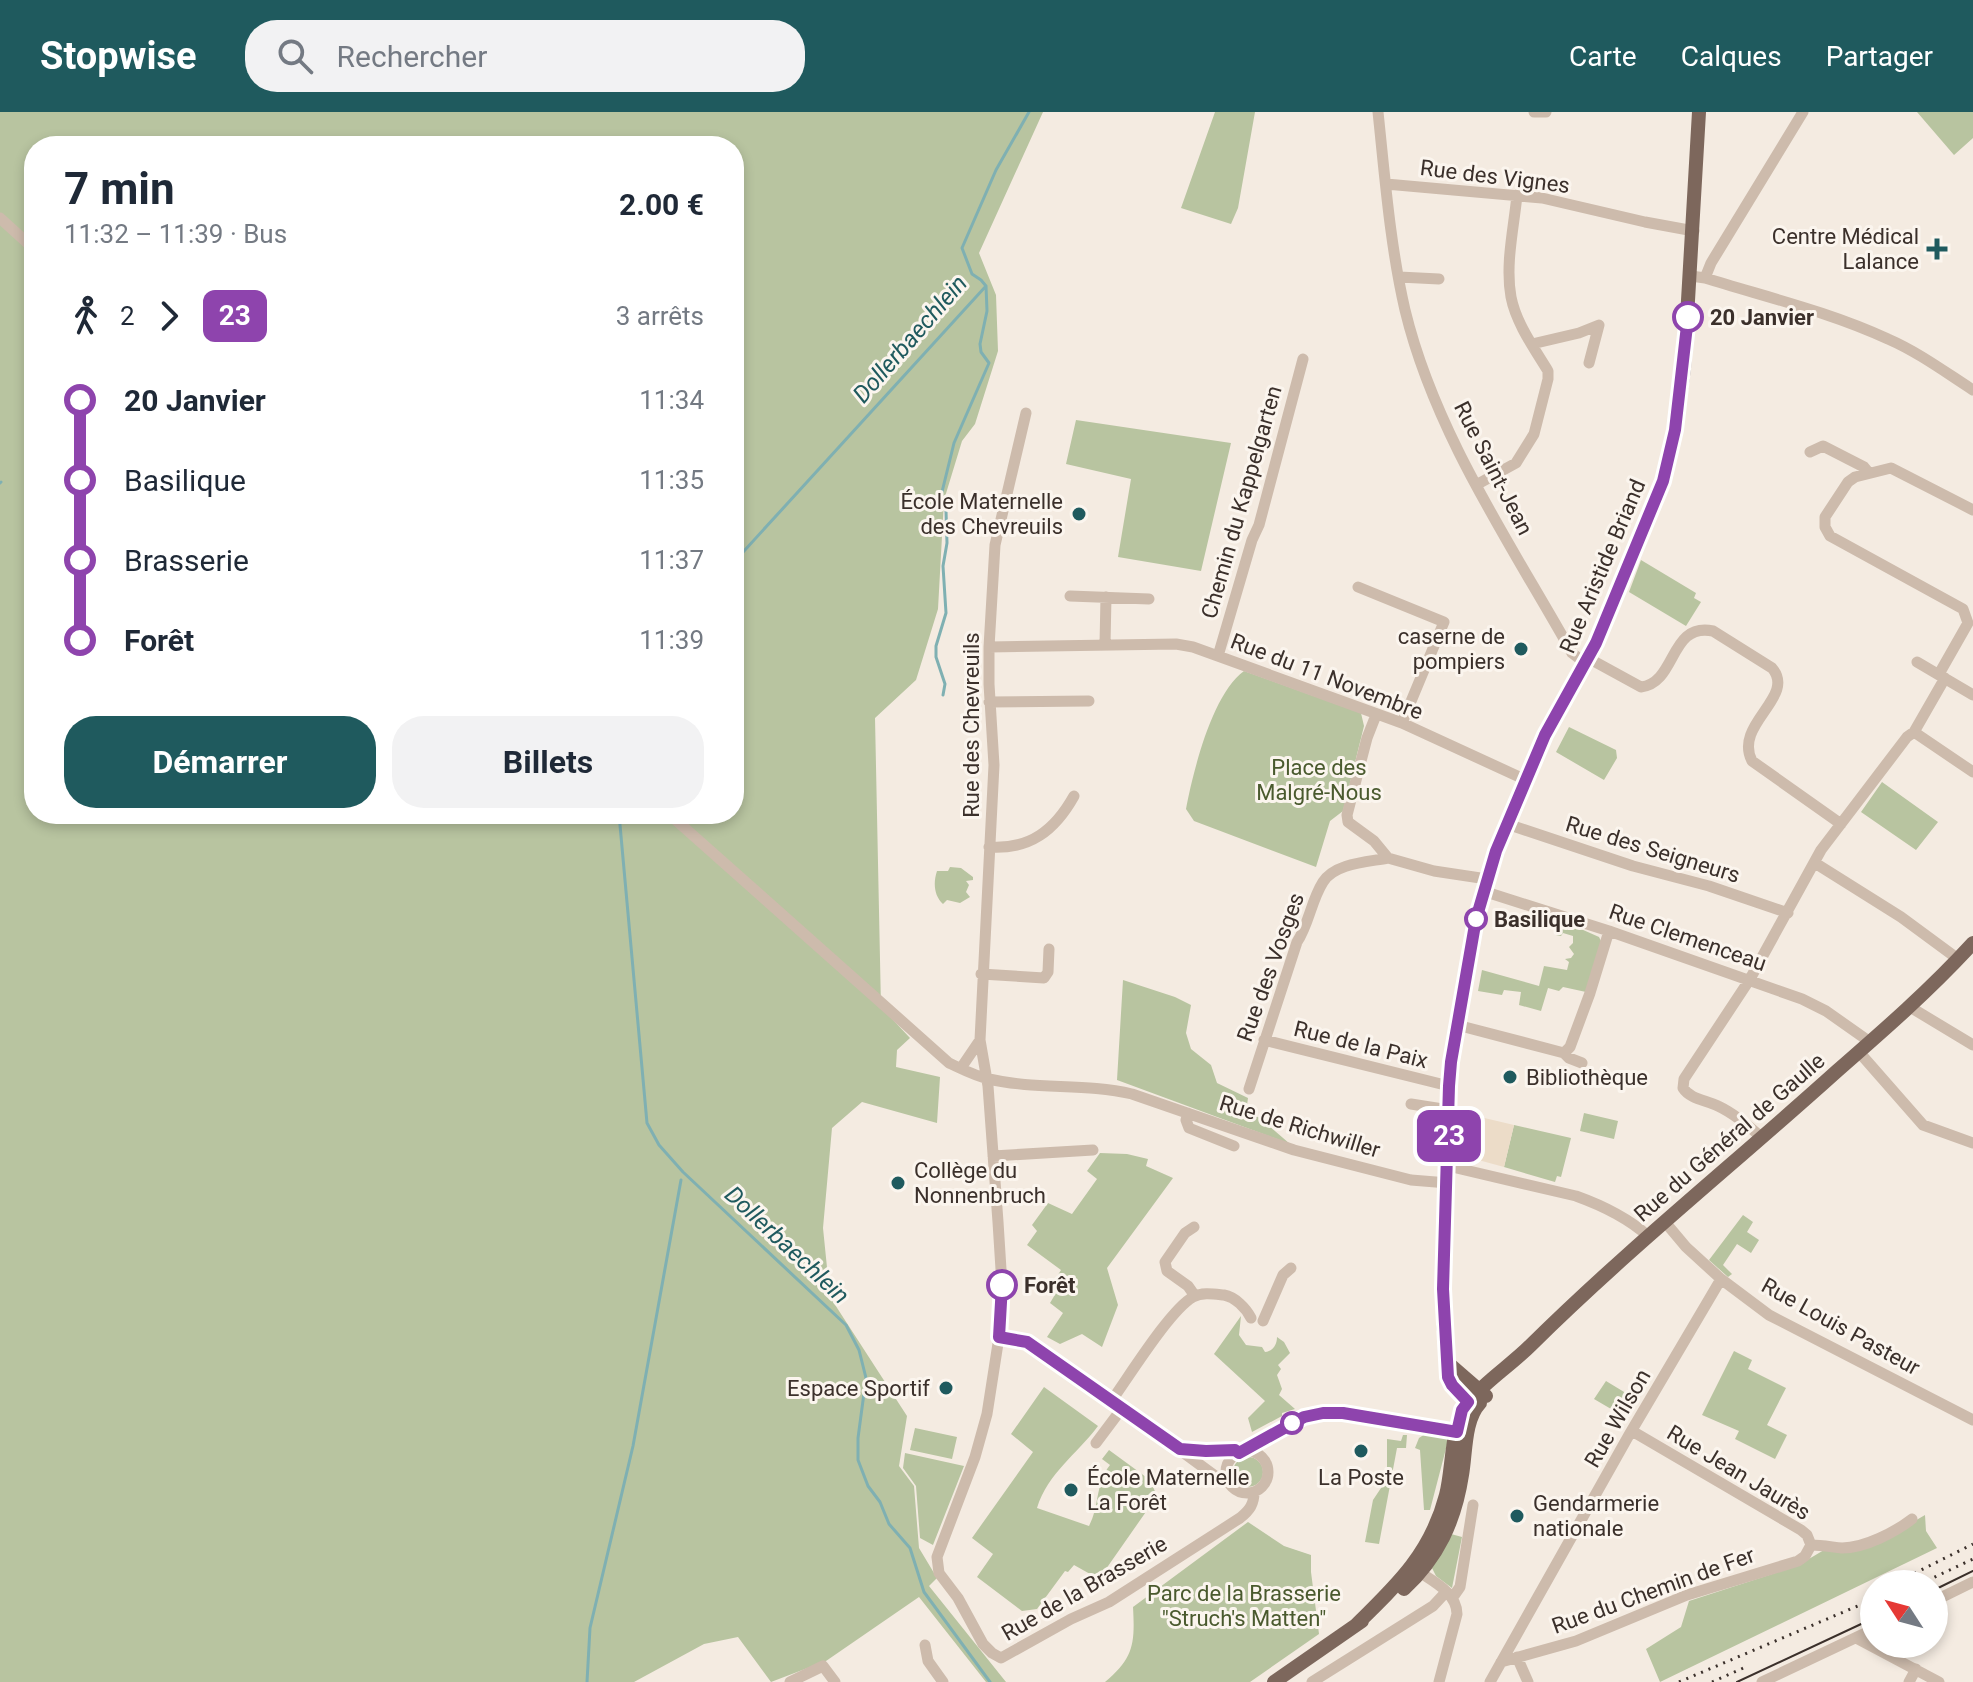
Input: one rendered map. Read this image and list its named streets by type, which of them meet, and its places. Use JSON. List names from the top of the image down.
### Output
{
  "streets": {
    "main road": ["Rue Aristide Briand", "Rue du Général de Gaulle"],
    "street": [
      "Rue des Vignes",
      "Rue Saint-Jean",
      "Chemin du Kappelgarten",
      "Rue du 11 Novembre",
      "Rue des Chevreuils",
      "Rue des Seigneurs",
      "Rue Clemenceau",
      "Rue des Vosges",
      "Rue de la Paix",
      "Rue de Richwiller",
      "Rue Louis Pasteur",
      "Rue Wilson",
      "Rue Jean Jaurès",
      "Rue de la Brasserie",
      "Rue du Chemin de Fer"
    ]
  },
  "crossings": [
    ["Rue des Vignes", "Rue Saint-Jean"],
    ["Rue des Vignes", "Rue Aristide Briand"],
    ["Rue Saint-Jean", "Rue Aristide Briand"],
    ["Chemin du Kappelgarten", "Rue du 11 Novembre"],
    ["Rue Aristide Briand", "Rue du 11 Novembre"],
    ["Rue Aristide Briand", "Rue des Seigneurs"],
    ["Rue Aristide Briand", "Rue Clemenceau"],
    ["Rue Aristide Briand", "Rue de la Paix"],
    ["Rue Aristide Briand", "Rue de Richwiller"],
    ["Rue Aristide Briand", "Rue du Général de Gaulle"],
    ["Rue du 11 Novembre", "Rue des Chevreuils"],
    ["Rue des Chevreuils", "Rue de Richwiller"],
    ["Rue des Chevreuils", "Rue de la Brasserie"],
    ["Rue Clemenceau", "Rue des Vosges"],
    ["Rue Clemenceau", "Rue du Général de Gaulle"],
    ["Rue des Vosges", "Rue de la Paix"],
    ["Rue du Général de Gaulle", "Rue Louis Pasteur"],
    ["Rue Louis Pasteur", "Rue Wilson"],
    ["Rue Wilson", "Rue Jean Jaurès"],
    ["Rue Wilson", "Rue du Chemin de Fer"],
    ["Rue Jean Jaurès", "Rue du Chemin de Fer"]
  ],
  "water": ["Dollerbaechlein"],
  "parks": ["Place des Malgré-Nous", "Parc de la Brasserie \"Struch's Matten\""],
  "places": {
    "health": ["Centre Médical Lalance"],
    "other": [
      "20 Janvier",
      "École Maternelle des Chevreuils",
      "caserne de pompiers",
      "Basilique",
      "Bibliothèque",
      "Collège du Nonnenbruch",
      "Forêt",
      "Espace Sportif",
      "La Poste",
      "École Maternelle La Forêt",
      "Gendarmerie nationale"
    ]
  },
  "lines": ["bus line 23"],
  "north": "top left",
  "page": {
    "header": "Stopwise",
    "search": "Rechercher",
    "nav": ["Carte", "Calques", "Partager"],
    "on_map": "23",
    "heading": ["7 min", "11:32 – 11:39 · Bus", "2.00 €"],
    "legs": ["2", "23", "3 arrêts"],
    "list": [
      {
        "name": "20 Janvier",
        "value": "11:34"
      },
      {
        "name": "Basilique",
        "value": "11:35"
      },
      {
        "name": "Brasserie",
        "value": "11:37"
      },
      {
        "name": "Forêt",
        "value": "11:39"
      }
    ],
    "buttons": ["Démarrer", "Billets"]
  }
}
